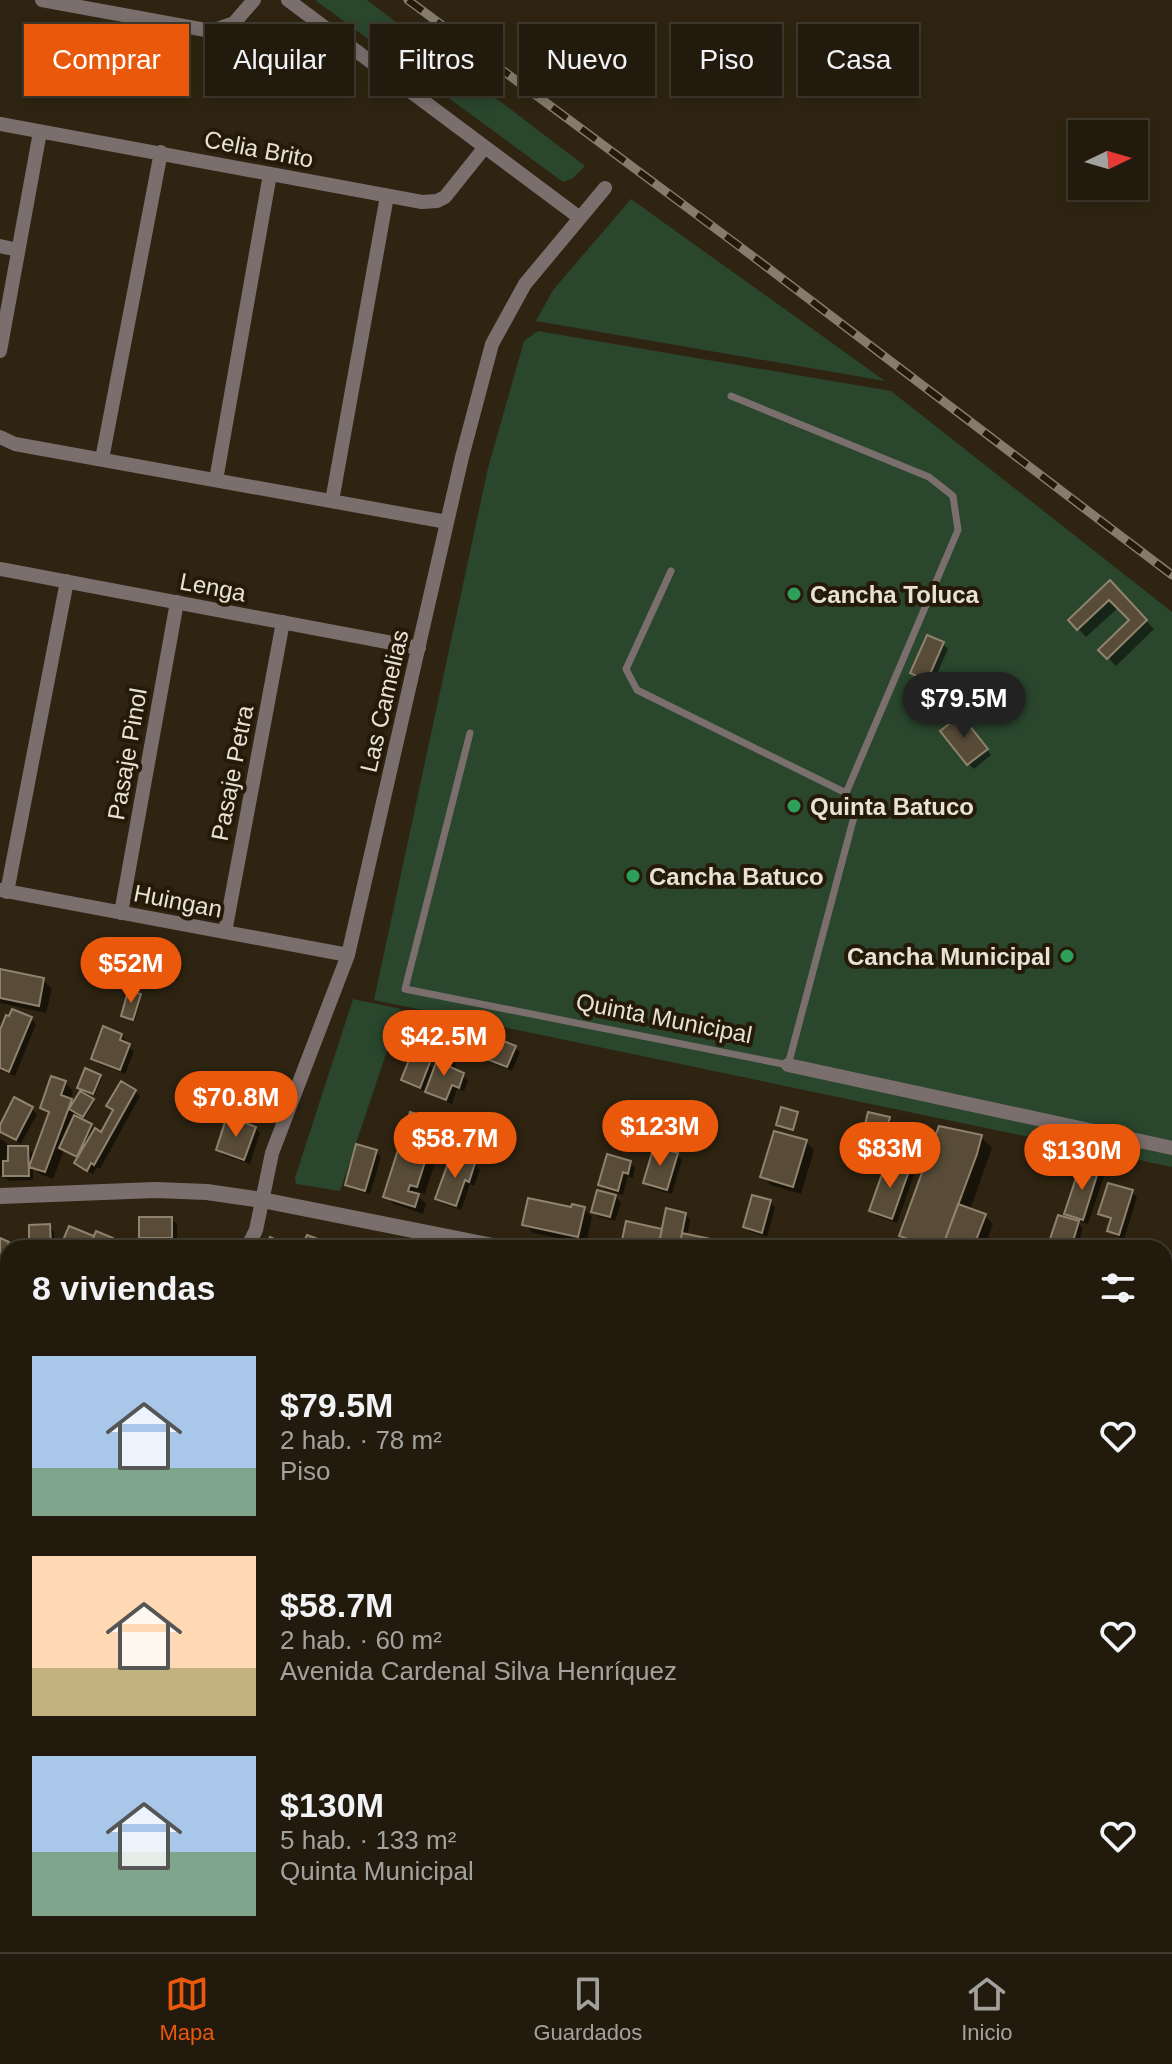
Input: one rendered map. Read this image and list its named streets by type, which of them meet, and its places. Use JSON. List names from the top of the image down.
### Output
{
  "streets": {
    "street": [
      "Celia Brito",
      "Lenga",
      "Las Camelias",
      "Pasaje Pinol",
      "Pasaje Petra",
      "Huingan",
      "Quinta Municipal"
    ]
  },
  "crossings": [
    ["Lenga", "Las Camelias"],
    ["Lenga", "Pasaje Pinol"],
    ["Lenga", "Pasaje Petra"],
    ["Las Camelias", "Huingan"],
    ["Pasaje Pinol", "Huingan"],
    ["Pasaje Petra", "Huingan"]
  ],
  "places": [
    "Cancha Toluca",
    "Quinta Batuco",
    "Cancha Batuco",
    "Cancha Municipal"
  ],
  "north": "right",
  "page": {
    "chip": [
      "Comprar",
      "Alquilar",
      "Filtros",
      "Nuevo",
      "Piso",
      "Casa"
    ],
    "price": [
      "$79.5M",
      "$52M",
      "$42.5M",
      "$70.8M",
      "$123M",
      "$58.7M",
      "$83M",
      "$130M"
    ],
    "heading": "8 viviendas",
    "list": [
      {
        "name": "$79.5M",
        "note": "2 hab. · 78 m² · Piso"
      },
      {
        "name": "$58.7M",
        "note": "2 hab. · 60 m² · Avenida Cardenal Silva Henríquez"
      },
      {
        "name": "$130M",
        "note": "5 hab. · 133 m² · Quinta Municipal"
      }
    ],
    "tabs": ["Mapa", "Guardados", "Inicio"]
  }
}
